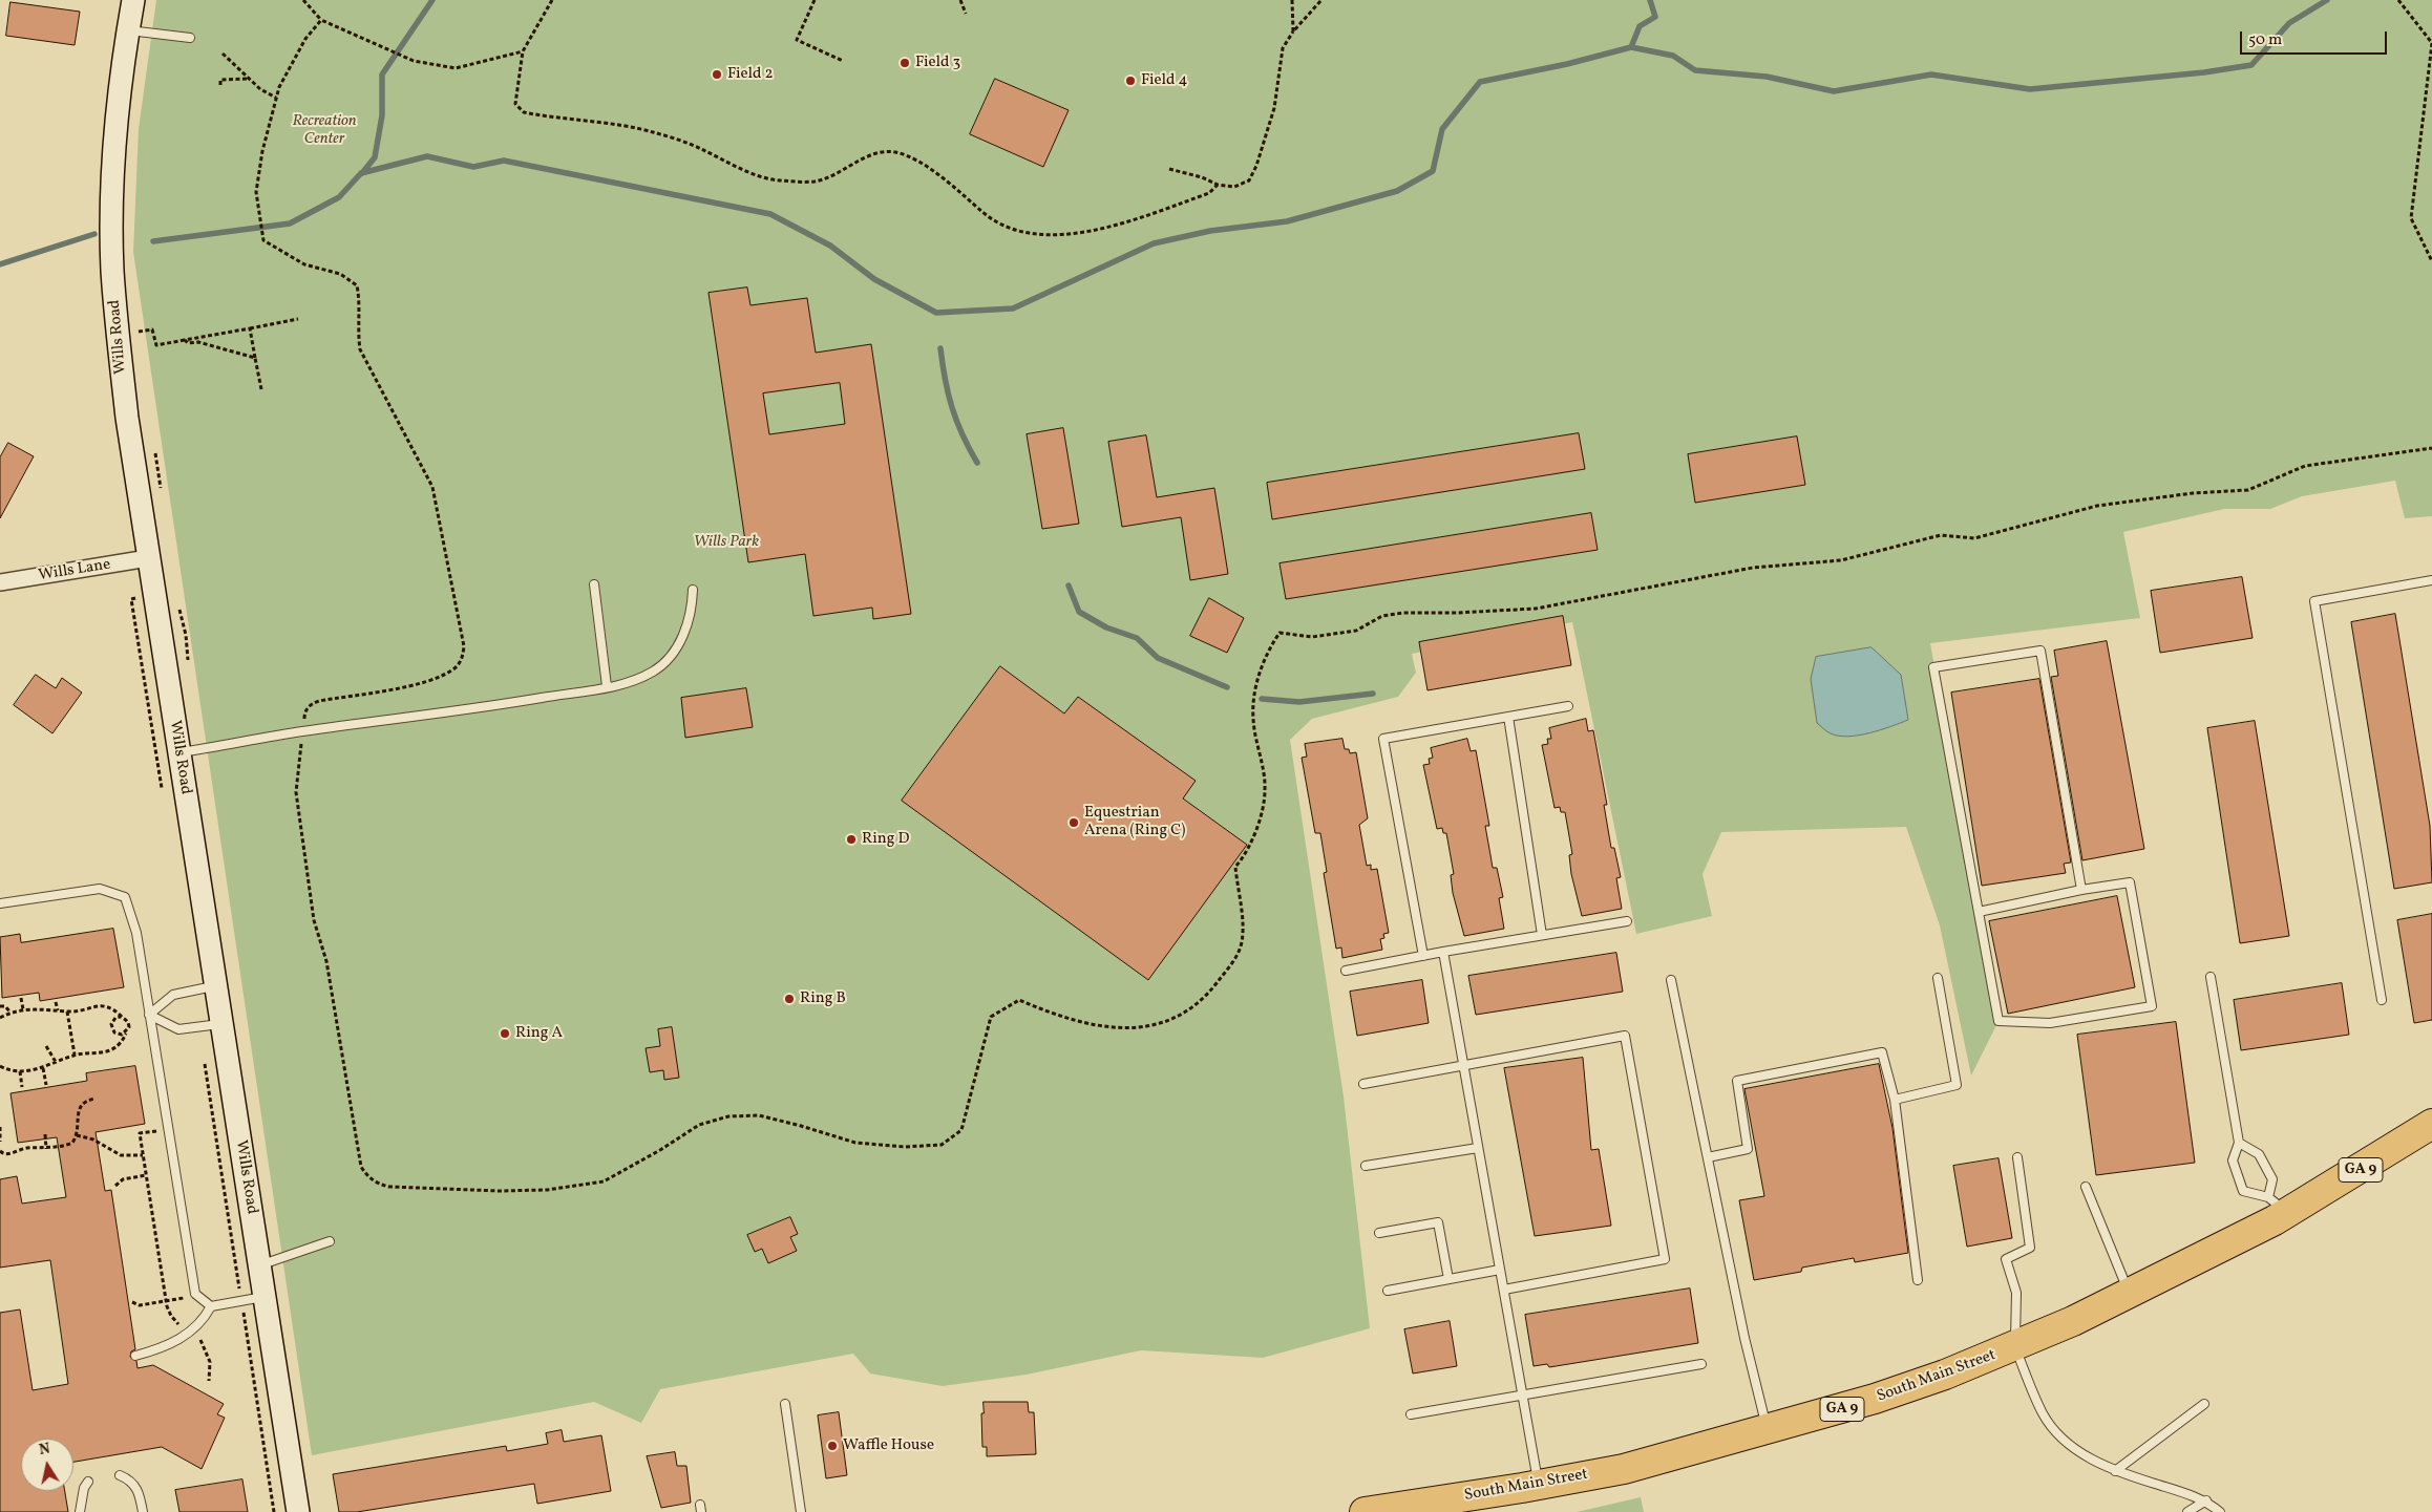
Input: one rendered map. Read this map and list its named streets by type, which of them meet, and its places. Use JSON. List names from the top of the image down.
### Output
{
  "streets": {
    "highway": ["GA 9", "South Main Street"],
    "street": ["Wills Road", "Wills Lane"]
  },
  "crossings": [
    ["Wills Road", "Wills Lane"]
  ],
  "parks": ["Recreation Center", "Wills Park"],
  "places": [
    "Field 3",
    "Field 2",
    "Field 4",
    "Equestrian Arena (Ring C)",
    "Ring D",
    "Ring B",
    "Ring A",
    "Waffle House"
  ],
  "scale_bar": "50 m",
  "north": "top"
}
